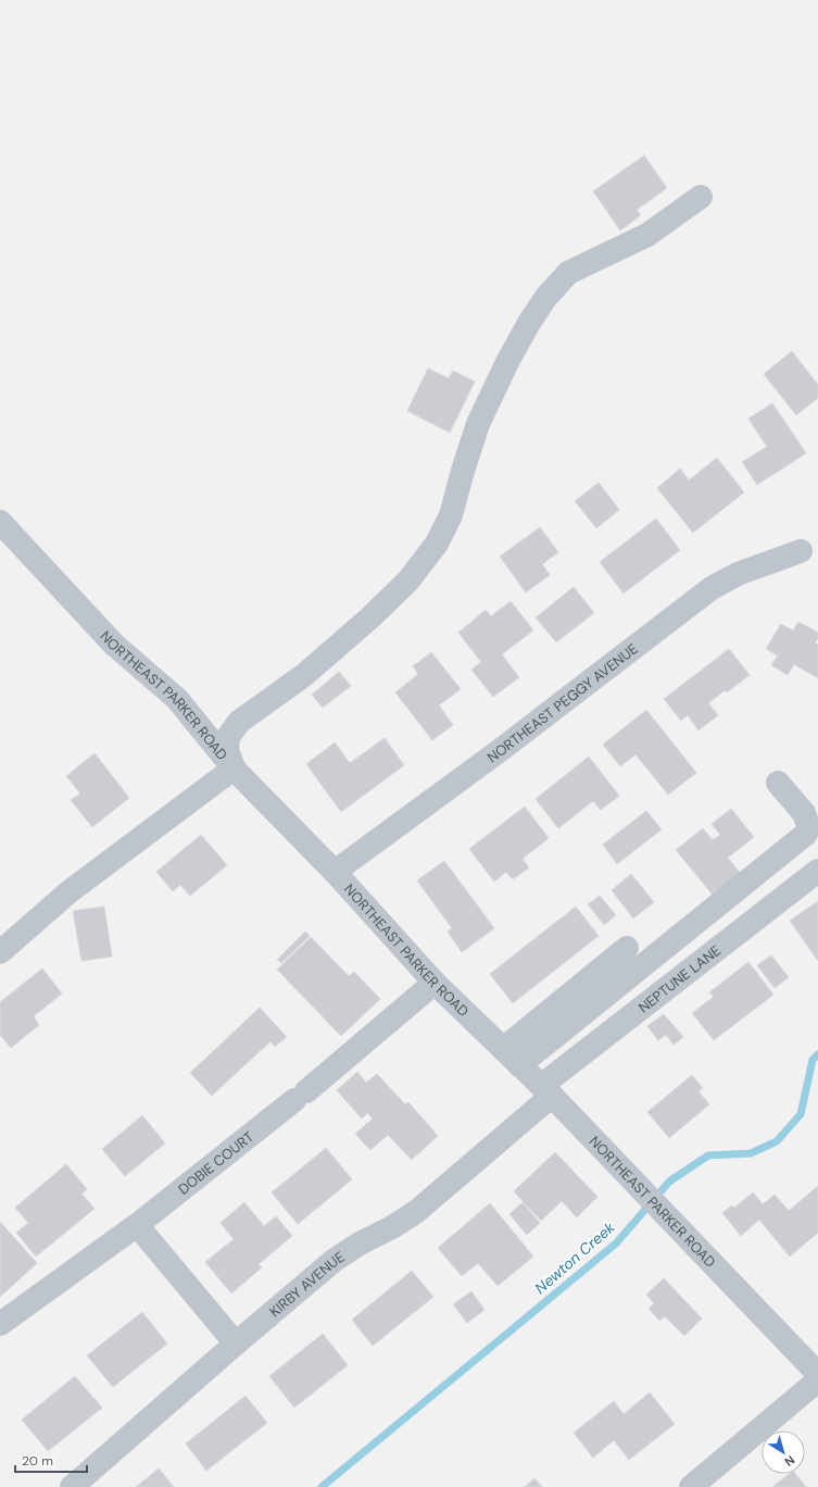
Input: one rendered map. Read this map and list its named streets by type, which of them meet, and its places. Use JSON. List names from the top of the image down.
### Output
{
  "streets": {
    "street": [
      "NORTHEAST PARKER ROAD",
      "NORTHEAST PEGGY AVENUE",
      "NEPTUNE LANE",
      "DOBIE COURT",
      "KIRBY AVENUE"
    ]
  },
  "crossings": [
    ["NORTHEAST PARKER ROAD", "NORTHEAST PEGGY AVENUE"],
    ["NORTHEAST PARKER ROAD", "NEPTUNE LANE"],
    ["NORTHEAST PARKER ROAD", "DOBIE COURT"],
    ["NORTHEAST PARKER ROAD", "KIRBY AVENUE"],
    ["NEPTUNE LANE", "KIRBY AVENUE"]
  ],
  "water": ["Newton Creek"],
  "scale_bar": "20 m",
  "north": "bottom right"
}
